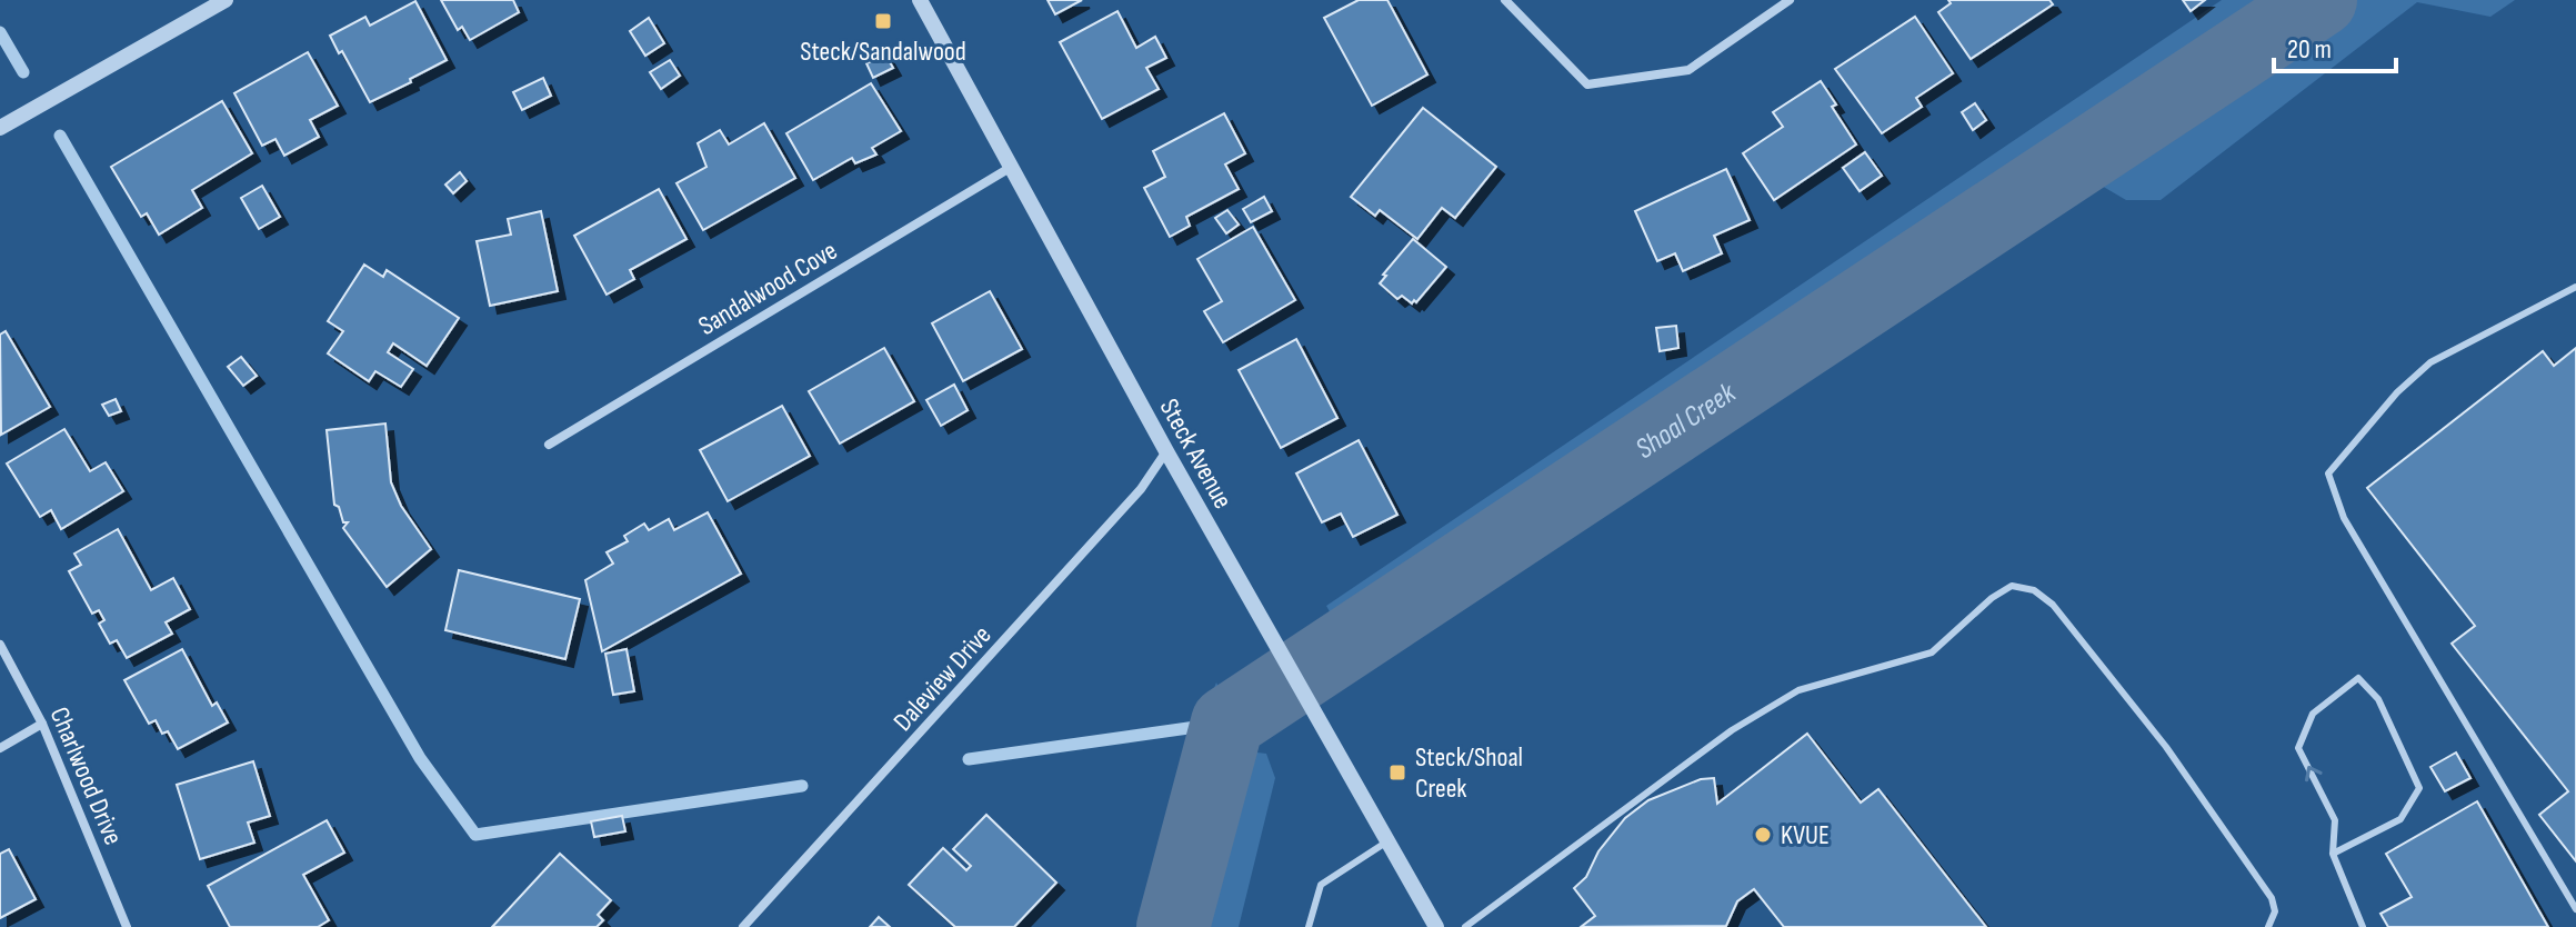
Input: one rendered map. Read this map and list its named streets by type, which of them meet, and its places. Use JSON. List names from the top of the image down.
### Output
{
  "streets": {
    "street": [
      "Sandalwood Cove",
      "Steck Avenue",
      "Daleview Drive",
      "Charlwood Drive"
    ]
  },
  "crossings": [
    ["Sandalwood Cove", "Steck Avenue"],
    ["Steck Avenue", "Daleview Drive"]
  ],
  "water": ["Shoal Creek"],
  "places": {
    "transit": ["Steck/Sandalwood", "Steck/Shoal Creek"],
    "other": ["KVUE"]
  },
  "scale_bar": "20 m"
}
